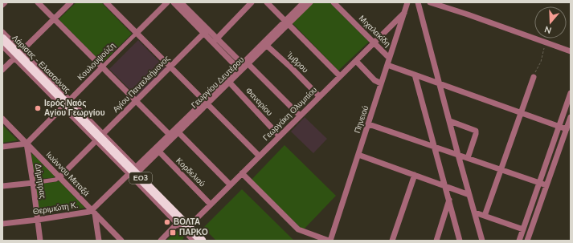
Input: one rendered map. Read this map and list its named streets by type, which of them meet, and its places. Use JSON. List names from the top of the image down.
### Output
{
  "streets": {
    "highway": ["Λάρισας - Ελασσόνας", "ΕΟ3"],
    "street": [
      "Μιχαλακίδη",
      "Κουλουψούζη",
      "Ίμβρου",
      "Γεωργίου Δευτέρου",
      "Αγίου Παντελεήμονος",
      "Φαναρίου",
      "Γεωργάκη Ολυμπίου",
      "Πηνειού",
      "Κορδελιού",
      "Ιωάννου Μεταξά",
      "Δήμητρας",
      "Θεριμιώτη Κ."
    ]
  },
  "crossings": [
    ["Μιχαλακίδη", "Γεωργάκη Ολυμπίου"],
    ["Μιχαλακίδη", "Πηνειού"],
    ["Κουλουψούζη", "Λάρισας - Ελασσόνας"],
    ["Κουλουψούζη", "Ιωάννου Μεταξά"],
    ["Κουλουψούζη", "Δήμητρας"],
    ["Ίμβρου", "Γεωργίου Δευτέρου"],
    ["Ίμβρου", "Γεωργάκη Ολυμπίου"],
    ["Λάρισας - Ελασσόνας", "Γεωργίου Δευτέρου"],
    ["Λάρισας - Ελασσόνας", "Αγίου Παντελεήμονος"],
    ["Λάρισας - Ελασσόνας", "Γεωργάκη Ολυμπίου"],
    ["Γεωργίου Δευτέρου", "Φαναρίου"],
    ["Γεωργίου Δευτέρου", "Κορδελιού"],
    ["Αγίου Παντελεήμονος", "Ιωάννου Μεταξά"],
    ["Φαναρίου", "Γεωργάκη Ολυμπίου"],
    ["Γεωργάκη Ολυμπίου", "Πηνειού"],
    ["Γεωργάκη Ολυμπίου", "Κορδελιού"],
    ["Ιωάννου Μεταξά", "Δήμητρας"],
    ["Ιωάννου Μεταξά", "Θεριμιώτη Κ."],
    ["Δήμητρας", "Θεριμιώτη Κ."]
  ],
  "places": {
    "other": ["Ιερός Ναός Αγίου Γεωργίου", "ΒΟΛΤΑ"],
    "transit": ["ΠΑΡΚΟ"]
  },
  "north": "bottom"
}
